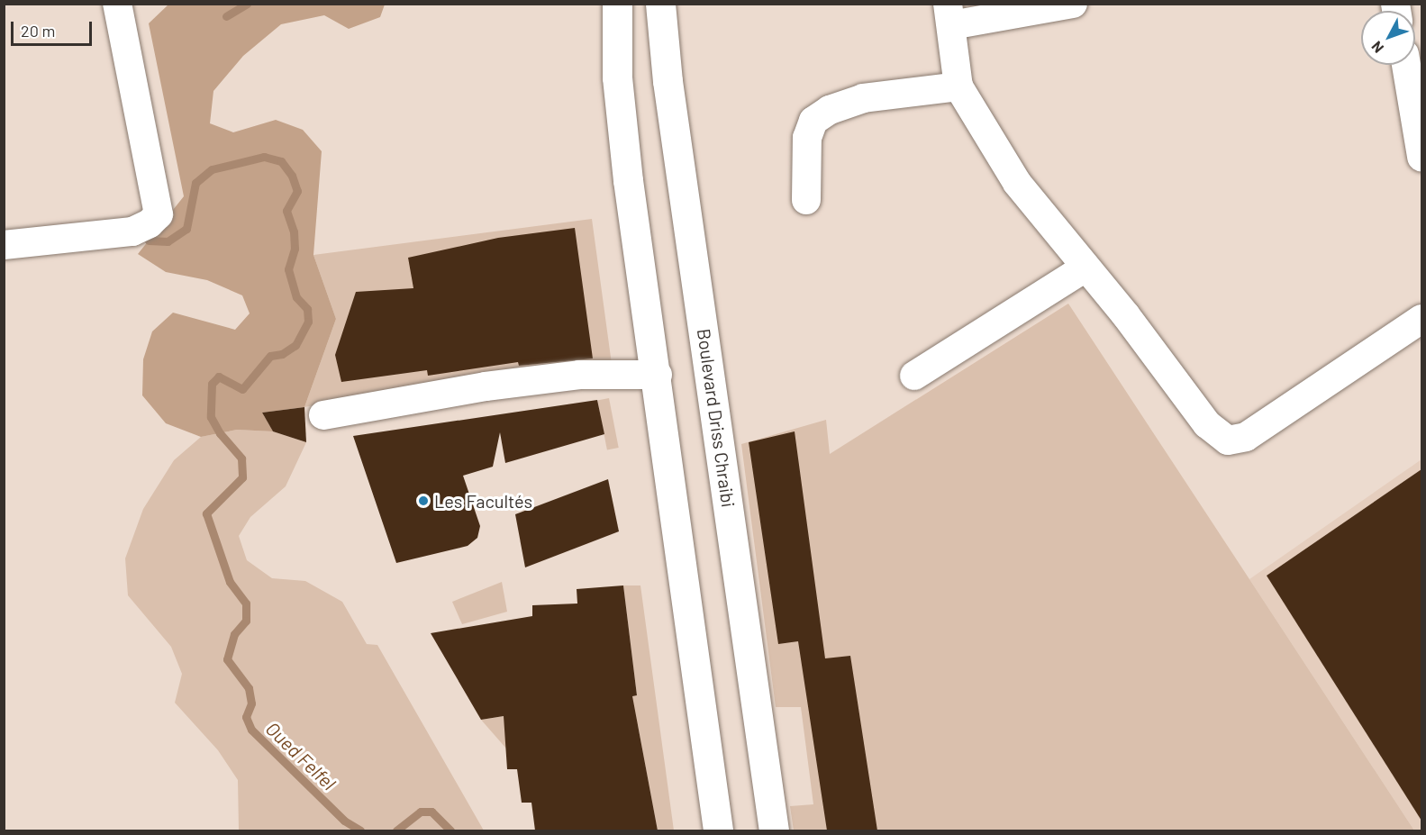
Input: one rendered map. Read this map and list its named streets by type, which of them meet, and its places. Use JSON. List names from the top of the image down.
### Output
{
  "streets": {
    "main road": ["Boulevard Driss Chraibi"]
  },
  "water": ["Oued Felfel"],
  "places": ["Les Facultés"],
  "scale_bar": "20 m",
  "north": "bottom left"
}
